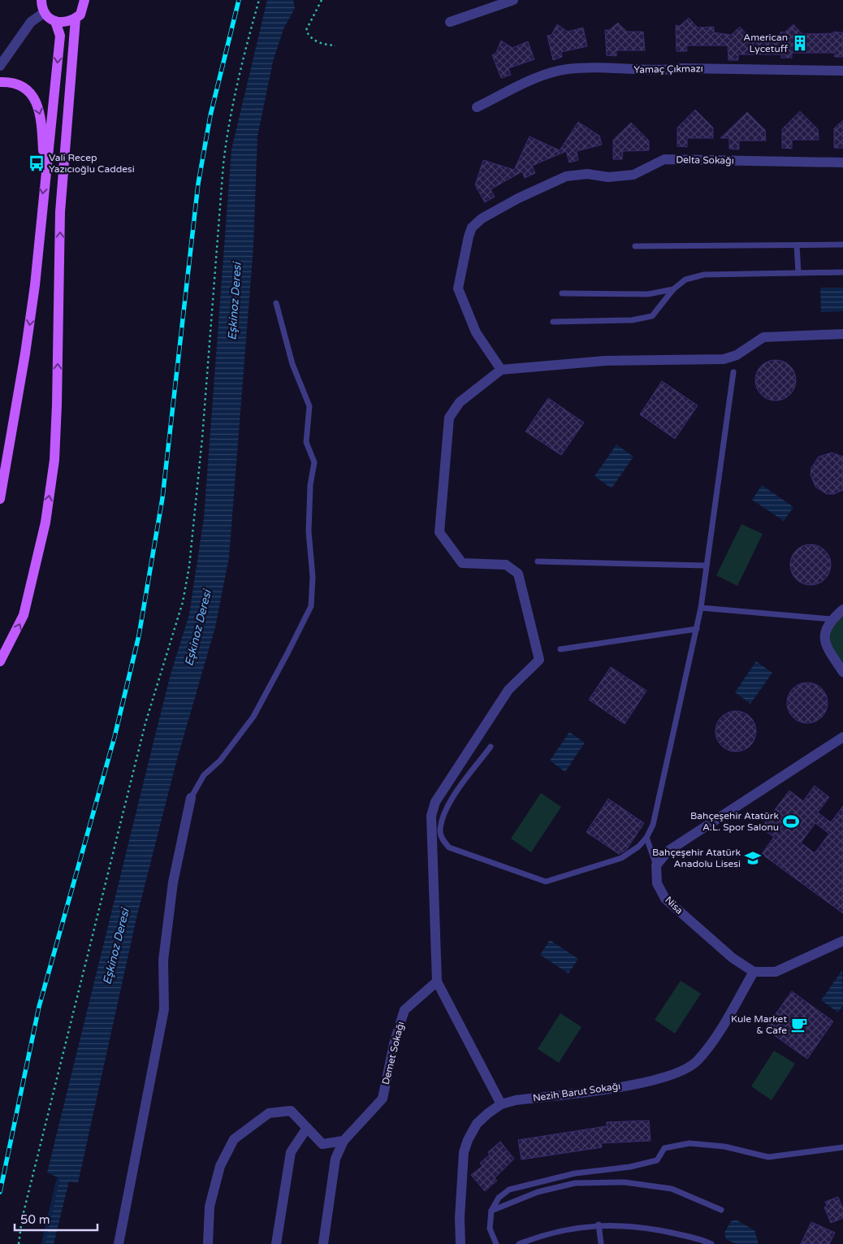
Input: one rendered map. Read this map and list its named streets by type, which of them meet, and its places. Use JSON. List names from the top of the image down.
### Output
{
  "streets": {
    "street": [
      "Yamaç Çıkmazı",
      "Delta Sokağı",
      "Nisa",
      "Demet Sokağı",
      "Nezih Barut Sokağı"
    ]
  },
  "crossings": [
    ["Nisa", "Nezih Barut Sokağı"]
  ],
  "water": ["Eşkinoz Deresi"],
  "places": {
    "building": ["American Lycetuff"],
    "bus stop": ["Vali Recep Yazıcıoğlu Caddesi"],
    "sports": ["Bahçeşehir Atatürk A.L. Spor Salonu"],
    "school or university": ["Bahçeşehir Atatürk Anadolu Lisesi"],
    "cafe": ["Kule Market & Cafe"]
  },
  "scale_bar": "50 m"
}
